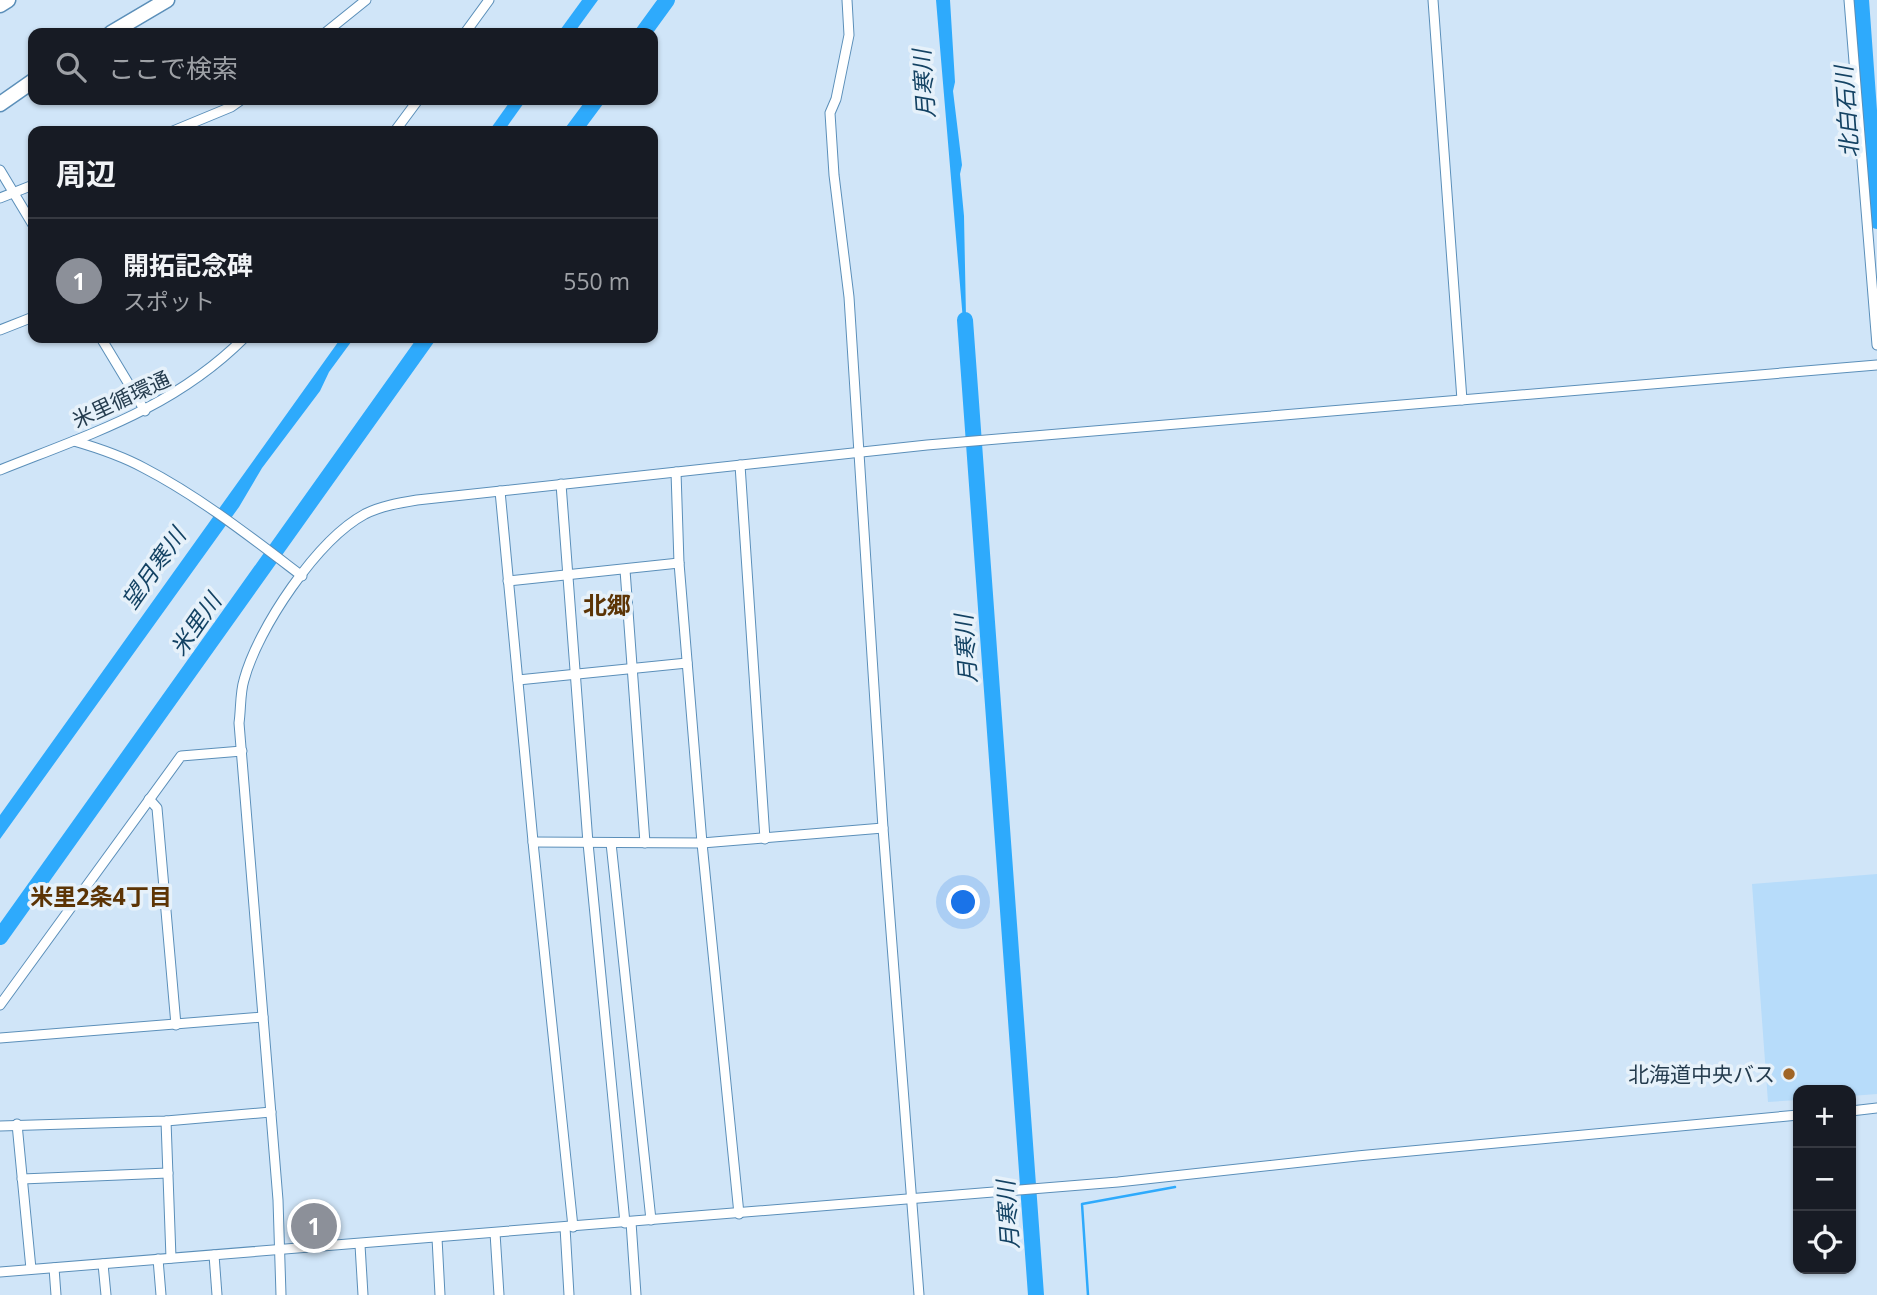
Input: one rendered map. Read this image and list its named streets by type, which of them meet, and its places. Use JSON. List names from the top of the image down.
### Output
{
  "streets": {
    "street": ["米里循環通"]
  },
  "districts": ["北郷", "米里2条4丁目"],
  "water": [
    "月寒川",
    "北白石川",
    "望月寒川",
    "米里川"
  ],
  "places": ["北海道中央バス"],
  "page": {
    "search": "ここで検索",
    "heading": "周辺",
    "list": [
      {
        "mark": "1",
        "name": "開拓記念碑",
        "note": "スポット",
        "value": "550 m"
      }
    ],
    "map_buttons": ["+", "−"],
    "pins": "1"
  }
}
